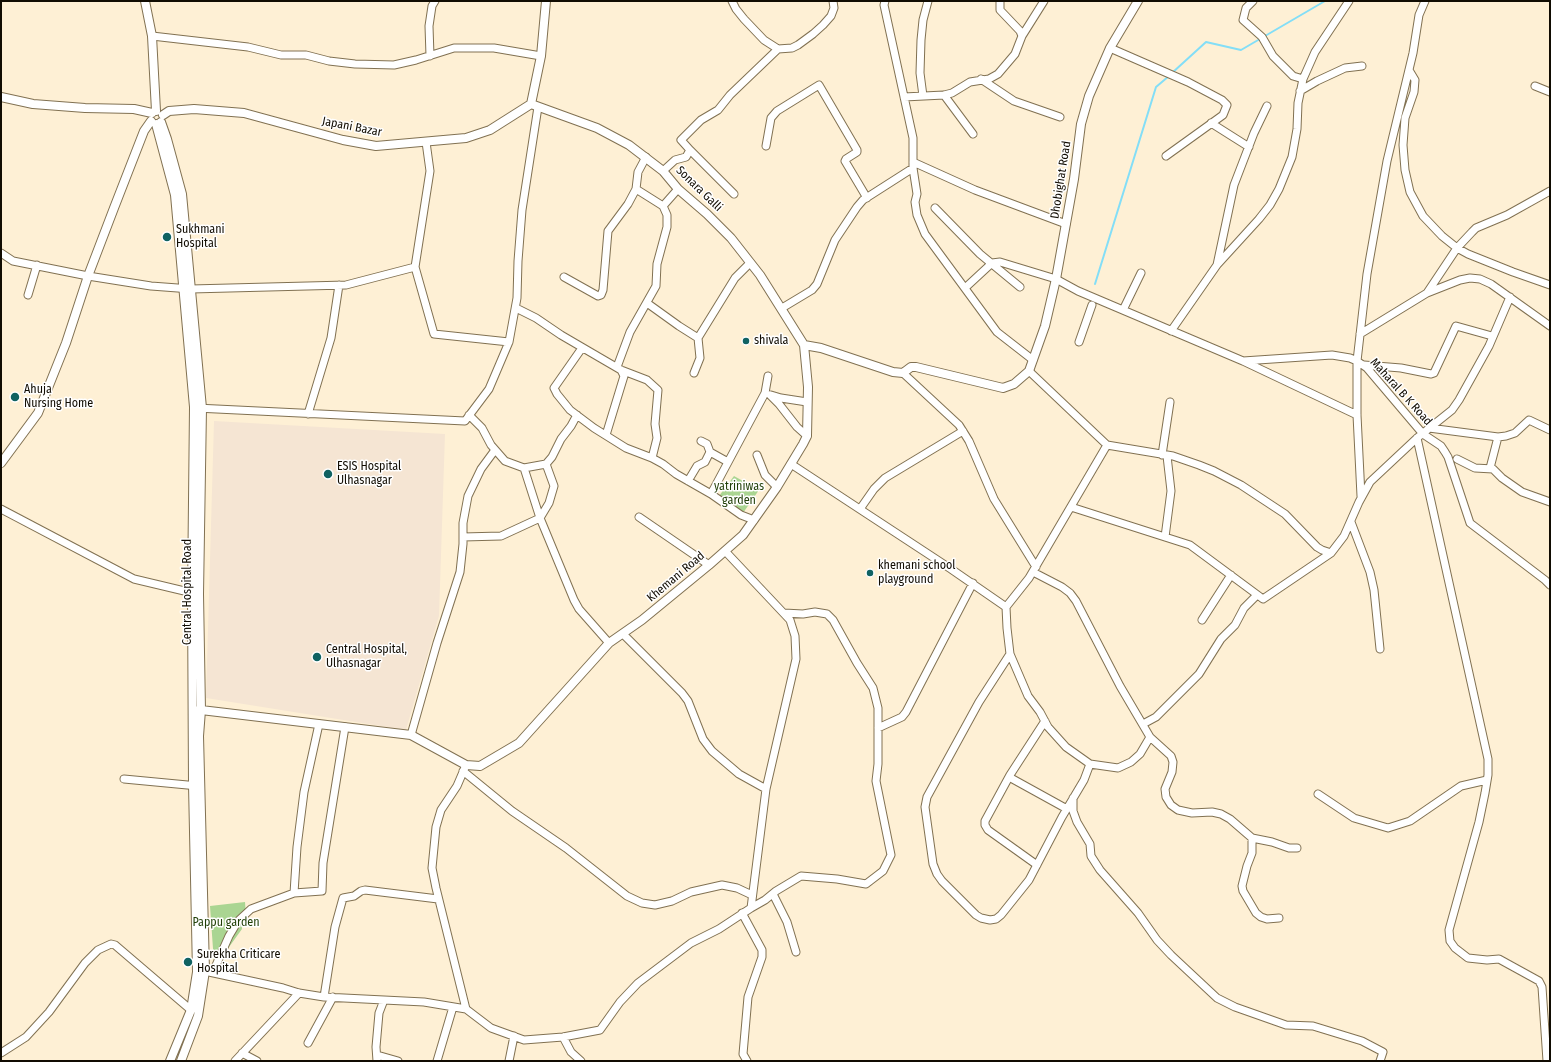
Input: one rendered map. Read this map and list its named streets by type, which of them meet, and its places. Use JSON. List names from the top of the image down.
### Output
{
  "streets": {
    "street": [
      "Japani Bazar",
      "Dhobighat Road",
      "Sonara Galli",
      "Maharal B K Road",
      "Khemani Road",
      "Central Hospital Road"
    ]
  },
  "crossings": [
    ["Japani Bazar", "Sonara Galli"],
    ["Japani Bazar", "Central Hospital Road"],
    ["Dhobighat Road", "Maharal B K Road"],
    ["Sonara Galli", "Khemani Road"]
  ],
  "parks": ["yatriniwas garden", "Pappu garden"],
  "places": [
    "Sukhmani Hospital",
    "shivala",
    "Ahuja Nursing Home",
    "ESIS Hospital Ulhasnagar",
    "khemani school playground",
    "Central Hospital, Ulhasnagar",
    "Surekha Criticare Hospital"
  ]
}
